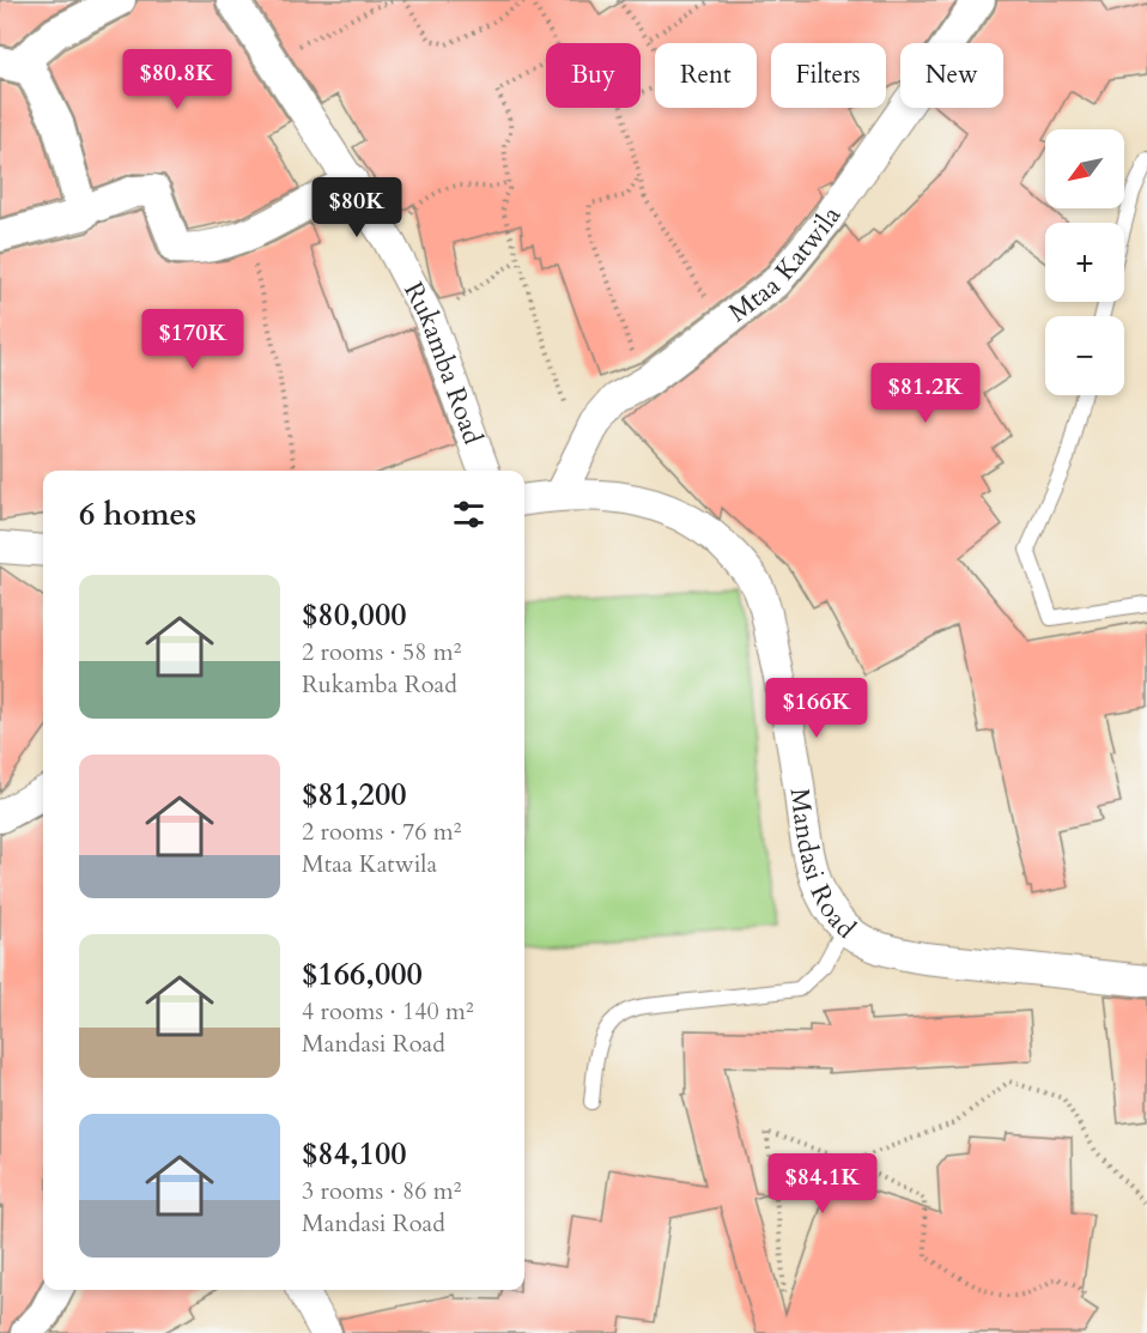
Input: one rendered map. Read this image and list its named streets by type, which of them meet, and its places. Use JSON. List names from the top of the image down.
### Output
{
  "streets": {
    "street": ["Mtaa Katwila", "Rukamba Road", "Mandasi Road"]
  },
  "crossings": [
    ["Mtaa Katwila", "Mandasi Road"]
  ],
  "north": "bottom left",
  "page": {
    "chip": [
      "Buy",
      "Rent",
      "Filters",
      "New"
    ],
    "price": [
      "$80.8K",
      "$80K",
      "$170K",
      "$81.2K",
      "$166K",
      "$84.1K"
    ],
    "map_buttons": ["+", "−"],
    "heading": "6 homes",
    "list": [
      {
        "name": "$80,000",
        "note": "2 rooms · 58 m² · Rukamba Road"
      },
      {
        "name": "$81,200",
        "note": "2 rooms · 76 m² · Mtaa Katwila"
      },
      {
        "name": "$166,000",
        "note": "4 rooms · 140 m² · Mandasi Road"
      },
      {
        "name": "$84,100",
        "note": "3 rooms · 86 m² · Mandasi Road"
      }
    ]
  }
}
